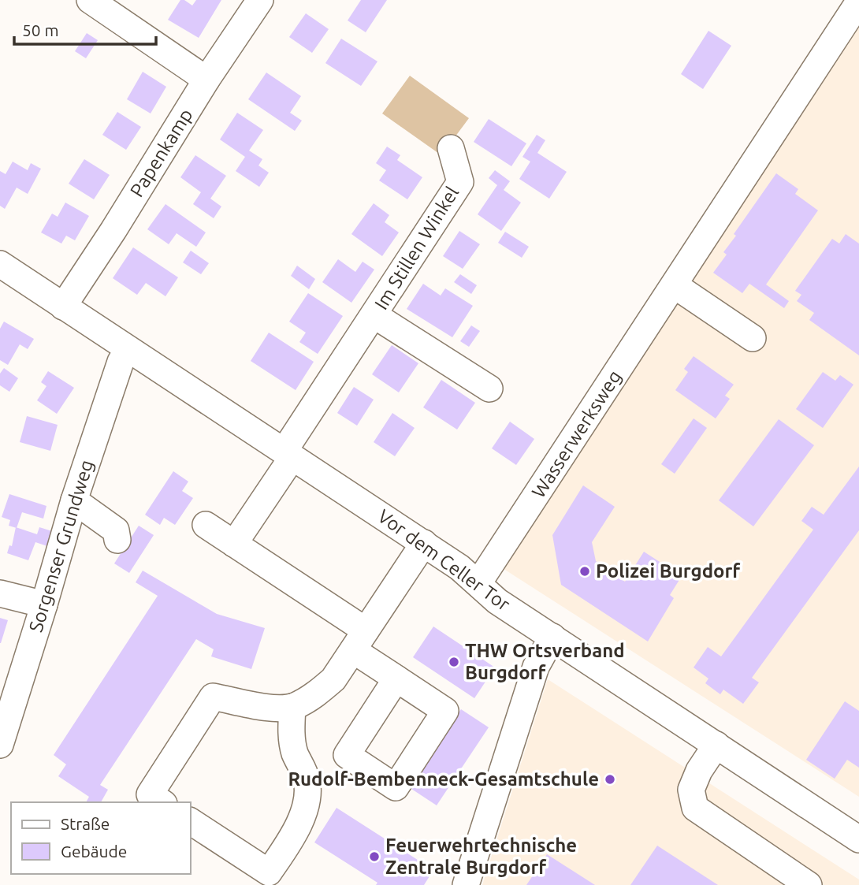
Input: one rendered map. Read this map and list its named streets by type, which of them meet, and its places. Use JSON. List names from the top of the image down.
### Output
{
  "streets": {
    "street": [
      "Papenkamp",
      "Im Stillen Winkel",
      "Wasserwerksweg",
      "Sorgenser Grundweg",
      "Vor dem Celler Tor"
    ]
  },
  "crossings": [
    ["Papenkamp", "Vor dem Celler Tor"],
    ["Im Stillen Winkel", "Vor dem Celler Tor"],
    ["Wasserwerksweg", "Vor dem Celler Tor"],
    ["Sorgenser Grundweg", "Vor dem Celler Tor"]
  ],
  "places": [
    "Polizei Burgdorf",
    "THW Ortsverband Burgdorf",
    "Rudolf-Bembenneck-Gesamtschule",
    "Feuerwehrtechnische Zentrale Burgdorf"
  ],
  "legend": ["Straße", "Gebäude"],
  "scale_bar": "50 m"
}
